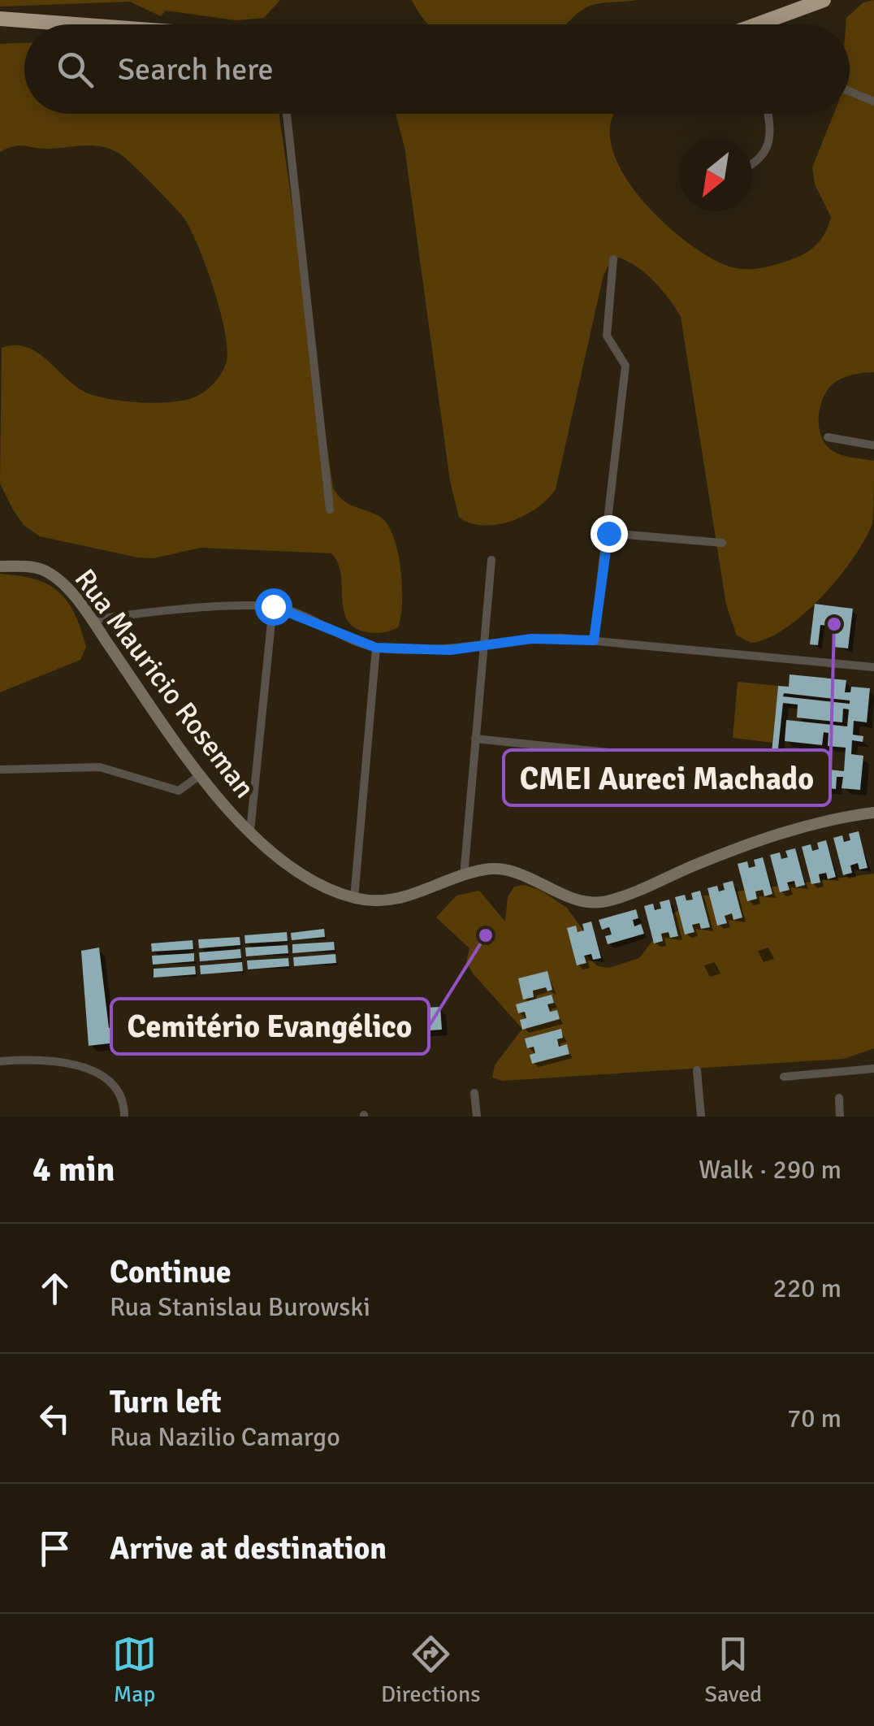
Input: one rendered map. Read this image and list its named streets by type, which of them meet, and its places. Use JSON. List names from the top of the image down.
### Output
{
  "streets": {
    "main road": ["Rua Mauricio Roseman"]
  },
  "places": ["CMEI Aureci Machado", "Cemitério Evangélico"],
  "north": "bottom left",
  "page": {
    "search": "Search here",
    "heading": ["4 min", "Walk · 290 m"],
    "list": [
      ["Continue", "Rua Stanislau Burowski", "220 m"],
      ["Turn left", "Rua Nazilio Camargo", "70 m"],
      "Arrive at destination"
    ],
    "nav": ["Map", "Directions", "Saved"]
  }
}
